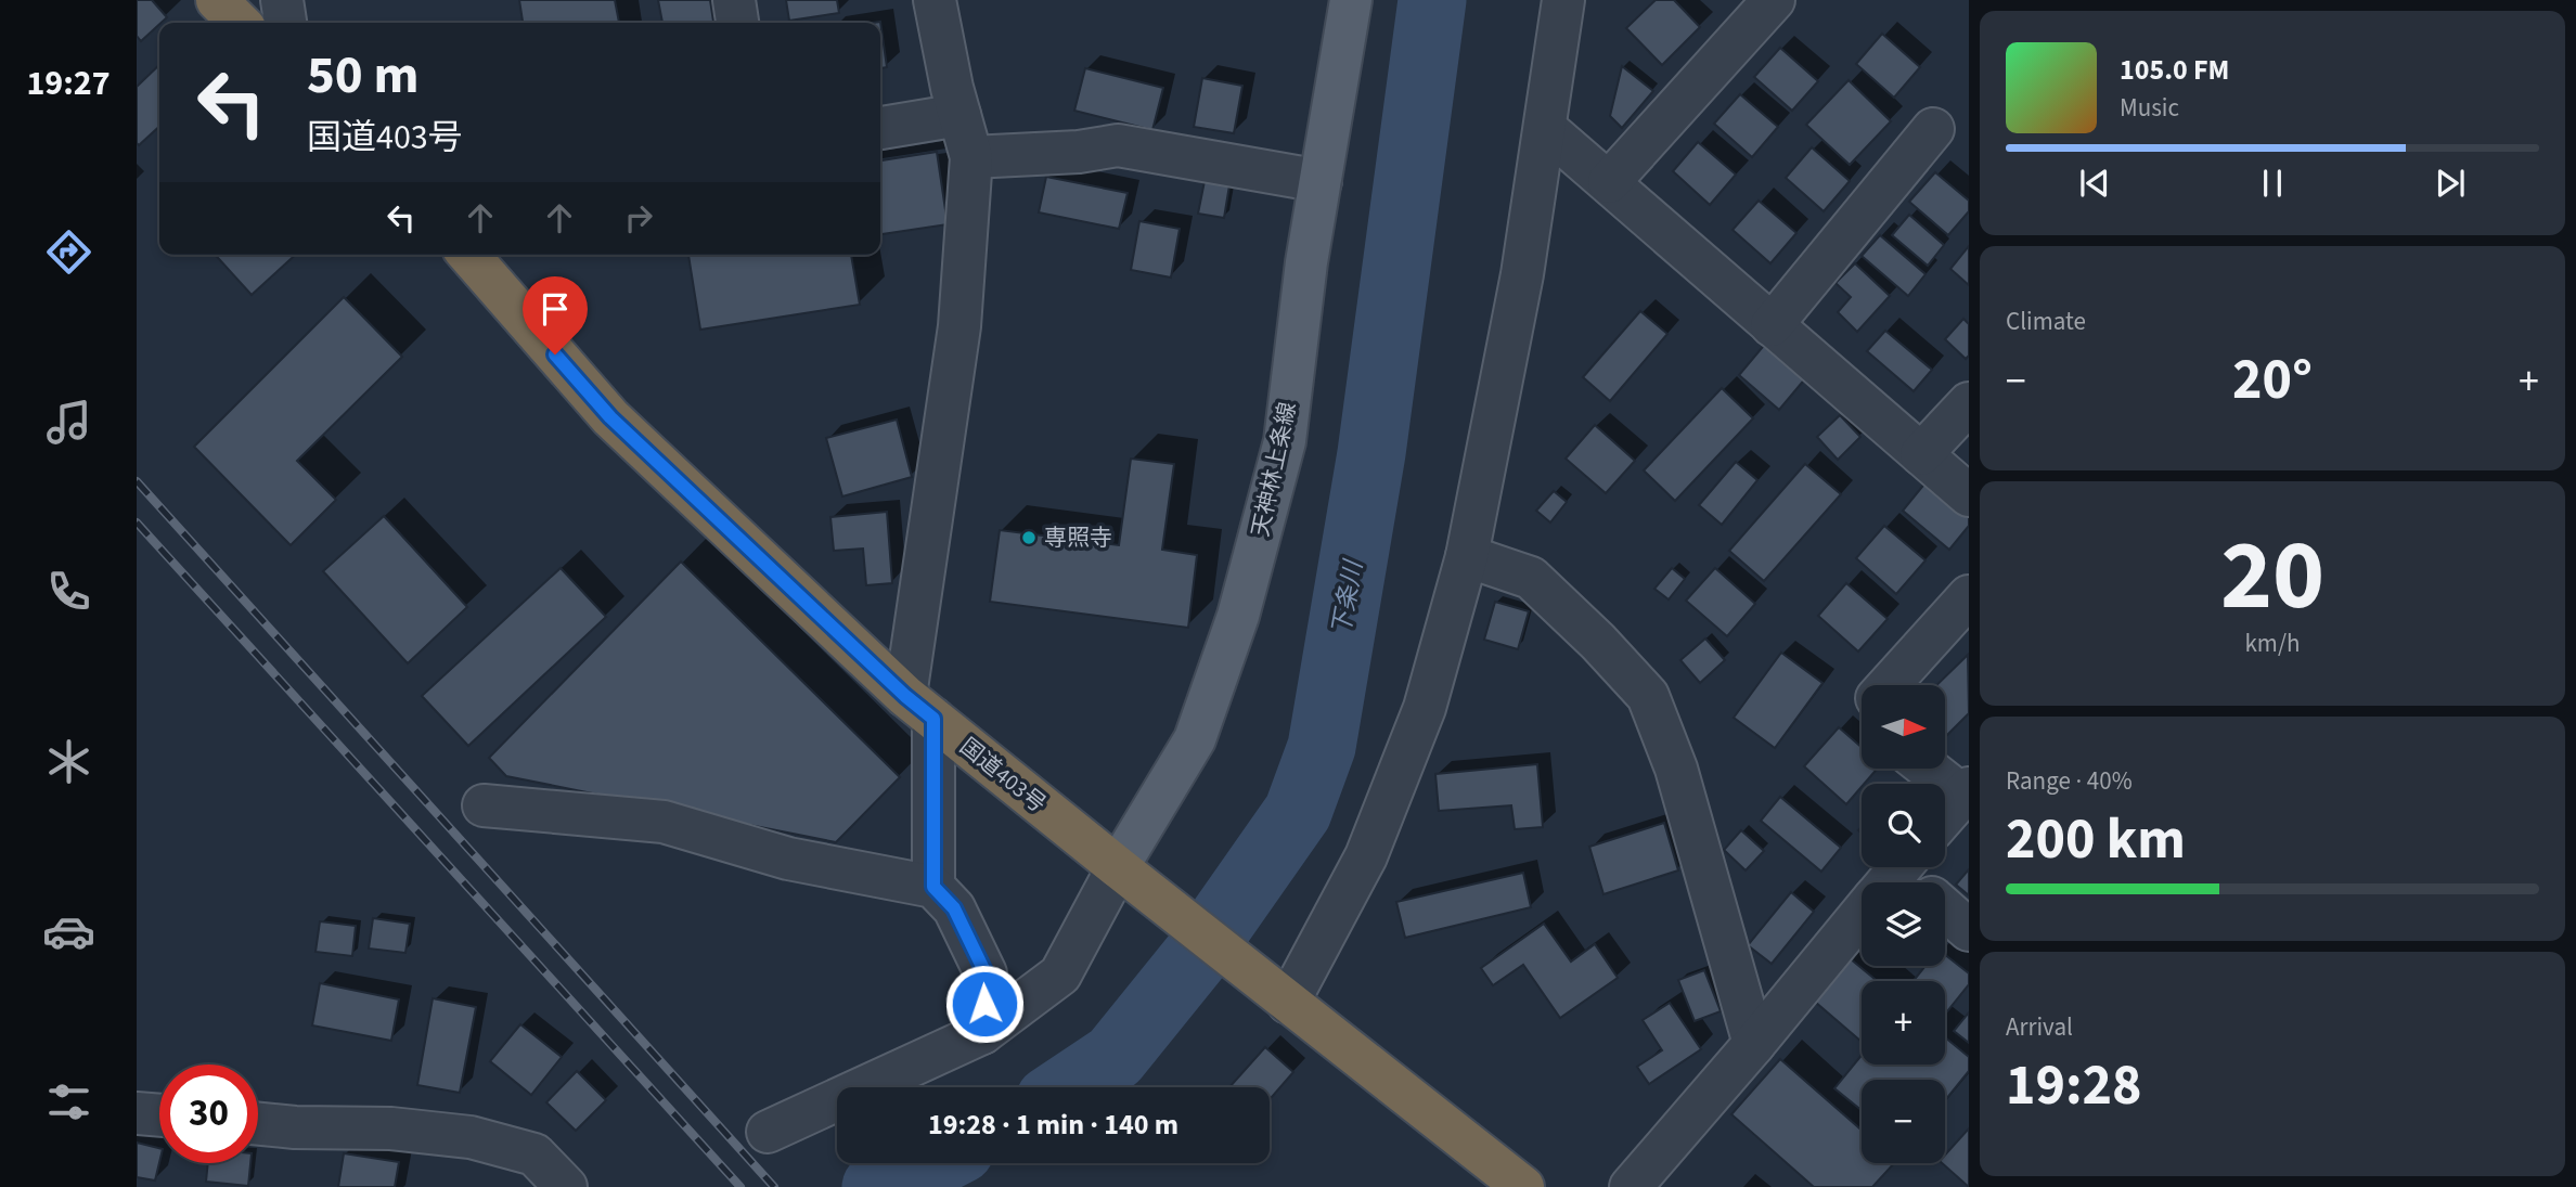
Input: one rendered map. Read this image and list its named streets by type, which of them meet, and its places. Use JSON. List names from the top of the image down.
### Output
{
  "streets": {
    "highway": ["国道403号"],
    "main road": ["天神林上条線"]
  },
  "crossings": [
    ["天神林上条線", "国道403号"]
  ],
  "water": ["下条川"],
  "places": ["専照寺"],
  "north": "right",
  "page": {
    "tabs": "19:27",
    "turn": ["50 m", "国道403号"],
    "song": ["105.0 FM", "Music"],
    "tile": [
      "Climate",
      ["20", "km/h"],
      ["Range · 40%", "200 km"],
      ["Arrival", "19:28"]
    ],
    "heat": ["−", "20°", "+"],
    "map_buttons": ["+", "−"],
    "limit": "30",
    "trip": "19:28 · 1 min · 140 m"
  }
}
